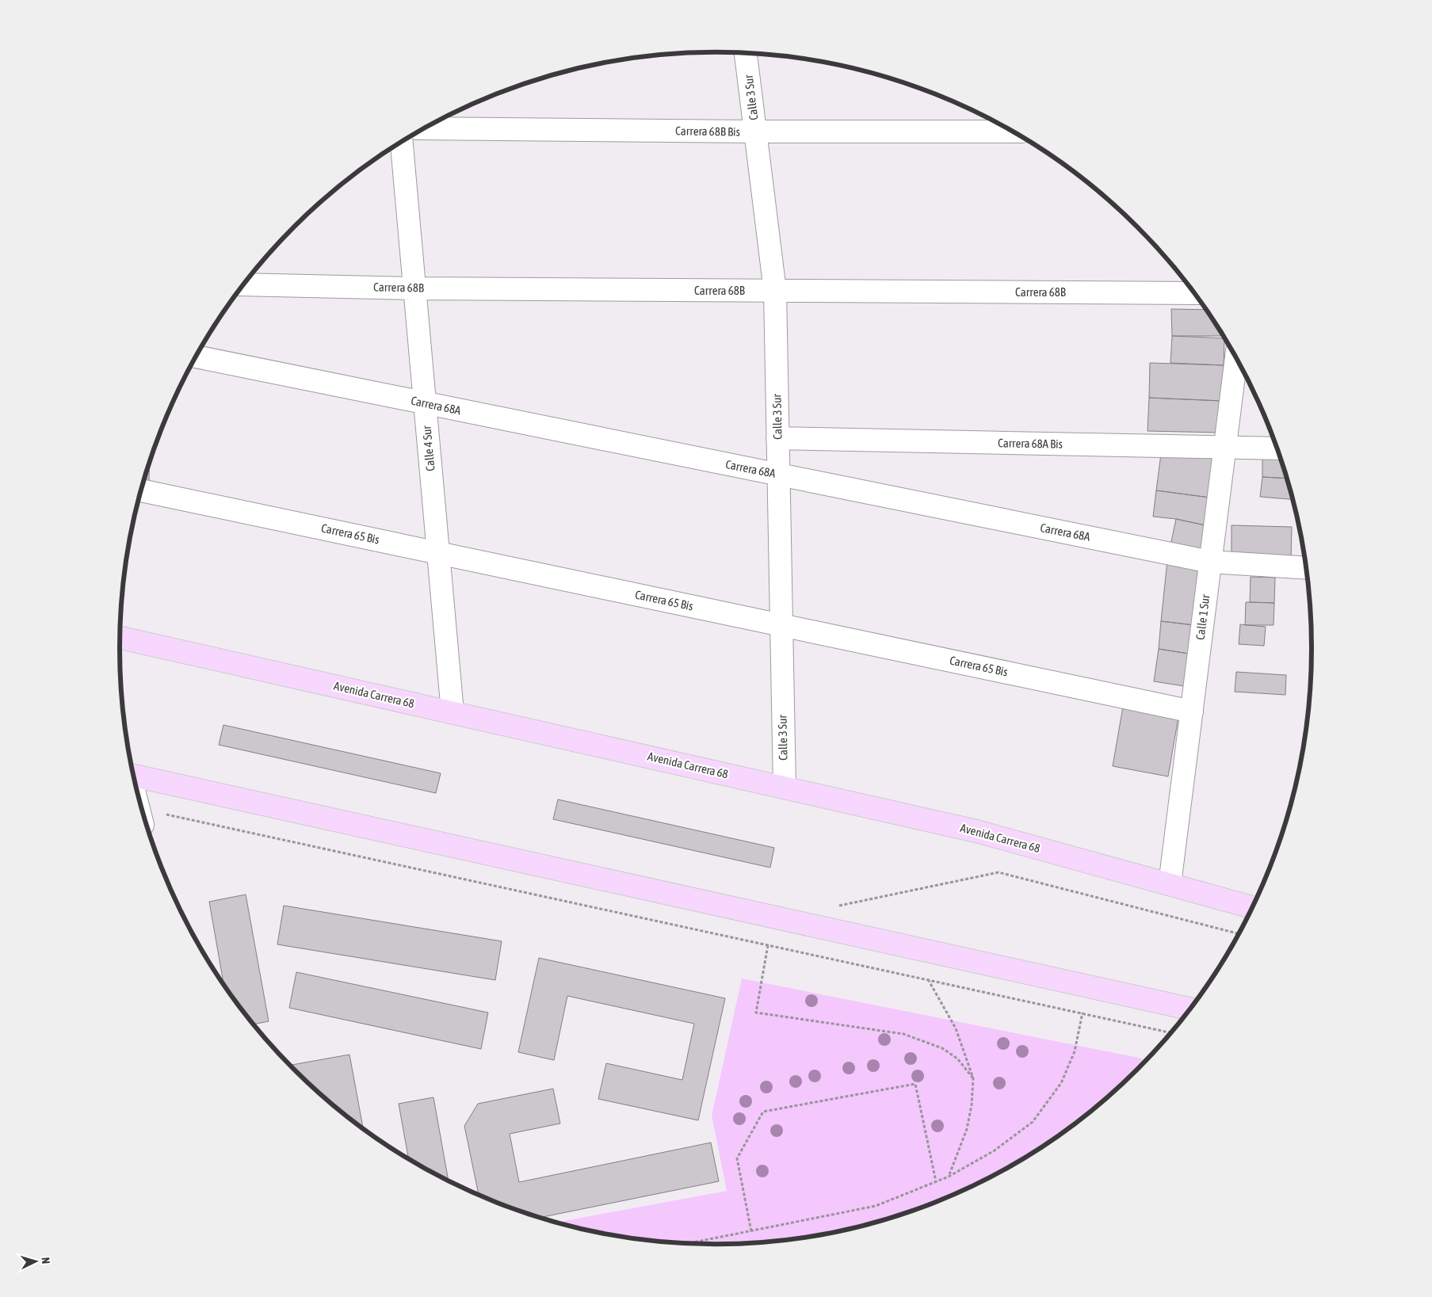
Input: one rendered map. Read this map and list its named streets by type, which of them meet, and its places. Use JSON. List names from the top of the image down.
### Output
{
  "streets": {
    "main road": ["Avenida Carrera 68"],
    "street": [
      "Calle 3 Sur",
      "Carrera 68B Bis",
      "Carrera 68B",
      "Carrera 68A",
      "Carrera 68A Bis",
      "Calle 4 Sur",
      "Carrera 65 Bis",
      "Calle 1 Sur"
    ]
  },
  "crossings": [
    ["Calle 3 Sur", "Carrera 68B Bis"],
    ["Calle 3 Sur", "Carrera 68B"],
    ["Calle 3 Sur", "Carrera 68A"],
    ["Calle 3 Sur", "Carrera 68A Bis"],
    ["Calle 3 Sur", "Carrera 65 Bis"],
    ["Calle 3 Sur", "Avenida Carrera 68"],
    ["Carrera 68B", "Calle 4 Sur"],
    ["Carrera 68A", "Calle 4 Sur"],
    ["Carrera 68A", "Calle 1 Sur"],
    ["Carrera 68A Bis", "Calle 1 Sur"],
    ["Calle 4 Sur", "Carrera 65 Bis"],
    ["Calle 4 Sur", "Avenida Carrera 68"],
    ["Carrera 65 Bis", "Calle 1 Sur"],
    ["Calle 1 Sur", "Avenida Carrera 68"]
  ],
  "north": "right"
}
